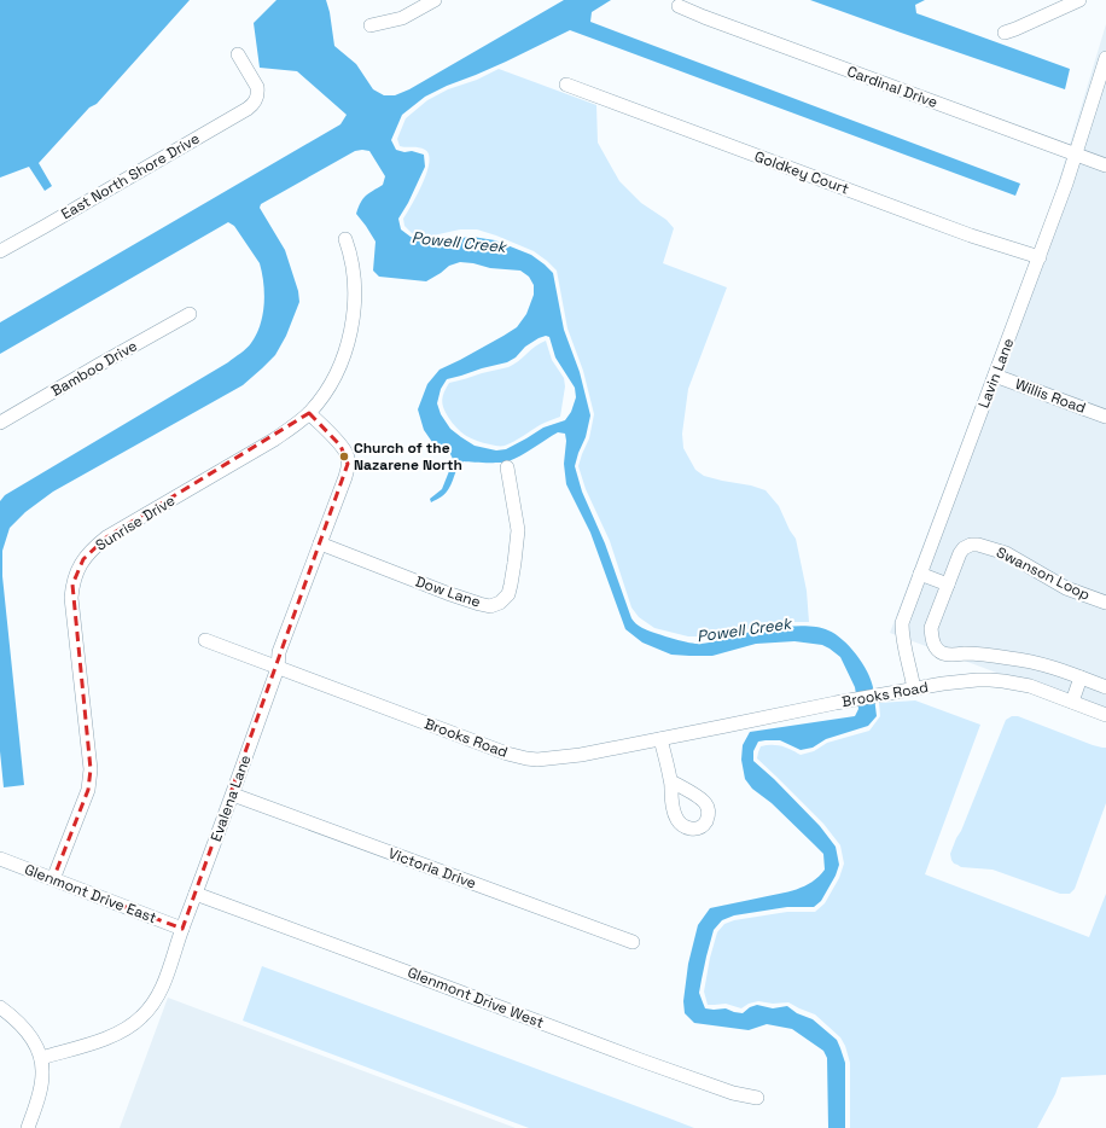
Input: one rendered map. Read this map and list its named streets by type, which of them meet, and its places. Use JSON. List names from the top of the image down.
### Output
{
  "streets": {
    "street": [
      "Cardinal Drive",
      "Goldkey Court",
      "East North Shore Drive",
      "Bamboo Drive",
      "Lavin Lane",
      "Willis Road",
      "Sunrise Drive",
      "Swanson Loop",
      "Dow Lane",
      "Brooks Road",
      "Evalena Lane",
      "Victoria Drive",
      "Glenmont Drive East",
      "Glenmont Drive West"
    ]
  },
  "crossings": [
    ["Cardinal Drive", "Lavin Lane"],
    ["Goldkey Court", "Lavin Lane"],
    ["Lavin Lane", "Willis Road"],
    ["Lavin Lane", "Brooks Road"],
    ["Sunrise Drive", "Evalena Lane"],
    ["Sunrise Drive", "Glenmont Drive East"],
    ["Dow Lane", "Evalena Lane"],
    ["Brooks Road", "Evalena Lane"],
    ["Evalena Lane", "Victoria Drive"],
    ["Evalena Lane", "Glenmont Drive East"],
    ["Evalena Lane", "Glenmont Drive West"]
  ],
  "water": ["Powell Creek"],
  "places": ["Church of the Nazarene North"]
}
